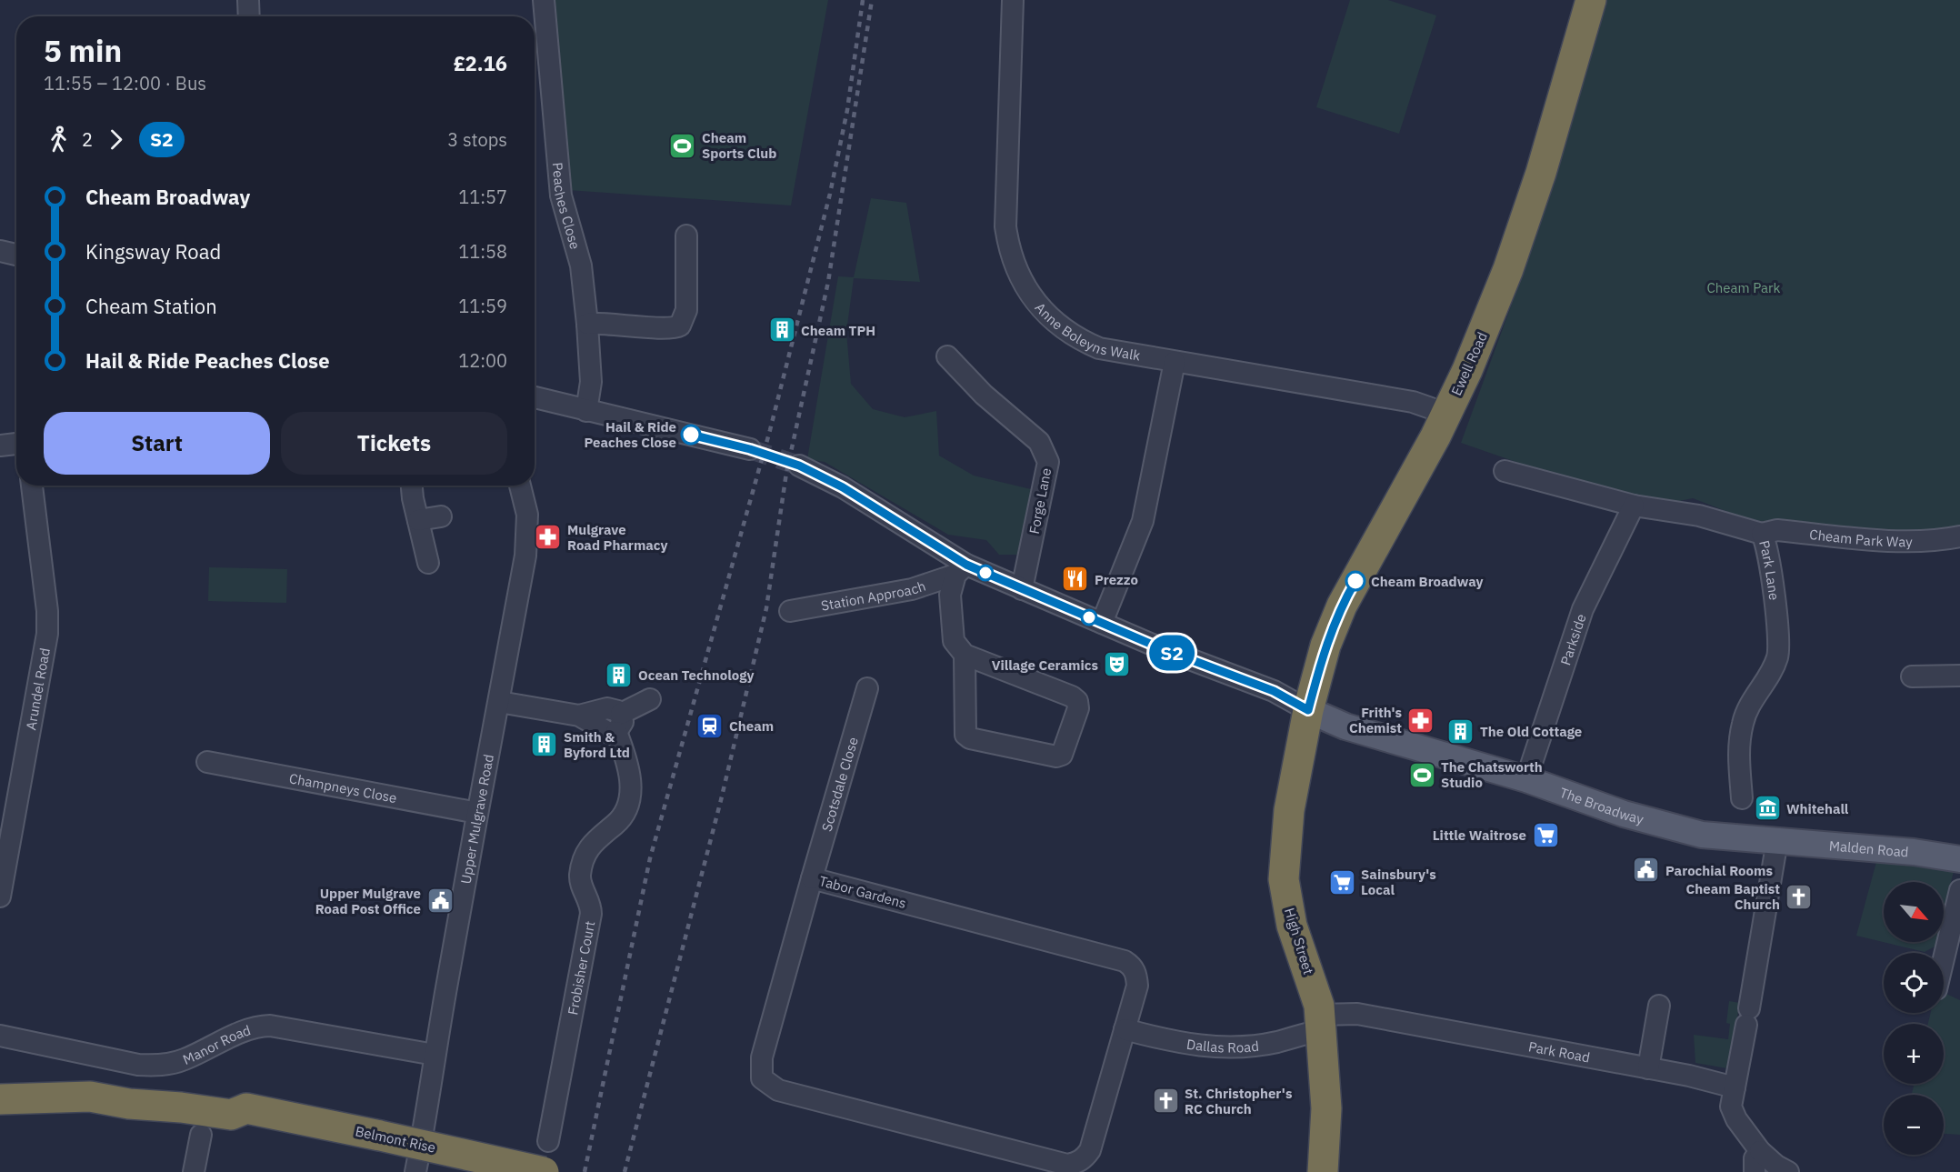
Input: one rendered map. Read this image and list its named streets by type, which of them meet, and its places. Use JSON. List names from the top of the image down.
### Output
{
  "streets": {
    "highway": ["Ewell Road", "High Street", "Belmont Rise"],
    "main road": ["The Broadway", "Malden Road"],
    "street": [
      "Peaches Close",
      "Anne Boleyns Walk",
      "Forge Lane",
      "Cheam Park Way",
      "Park Lane",
      "Station Approach",
      "Parkside",
      "Arundel Road",
      "Scotsdale Close",
      "Champneys Close",
      "Upper Mulgrave Road",
      "Tabor Gardens",
      "Frobisher Court",
      "Dallas Road",
      "Manor Road",
      "Park Road"
    ]
  },
  "crossings": [
    ["Anne Boleyns Walk", "Ewell Road"],
    ["Ewell Road", "The Broadway"],
    ["Ewell Road", "High Street"],
    ["Cheam Park Way", "Park Lane"],
    ["Park Lane", "Parkside"],
    ["Parkside", "The Broadway"],
    ["Scotsdale Close", "Tabor Gardens"],
    ["Champneys Close", "Upper Mulgrave Road"],
    ["The Broadway", "Malden Road"],
    ["The Broadway", "High Street"],
    ["Upper Mulgrave Road", "Manor Road"],
    ["Tabor Gardens", "Dallas Road"],
    ["High Street", "Dallas Road"],
    ["High Street", "Park Road"],
    ["Dallas Road", "Park Road"]
  ],
  "parks": ["Cheam Park"],
  "places": {
    "sports": ["Cheam Sports Club", "The Chatsworth Studio"],
    "building": [
      "Cheam TPH",
      "Ocean Technology",
      "The Old Cottage",
      "Smith & Byford Ltd"
    ],
    "other": ["Hail & Ride Peaches Close", "Cheam Broadway"],
    "pharmacy": ["Mulgrave Road Pharmacy", "Frith's Chemist"],
    "restaurant": ["Prezzo"],
    "theatre": ["Village Ceramics"],
    "station": ["Cheam"],
    "museum": ["Whitehall"],
    "supermarket": ["Little Waitrose", "Sainsbury's Local"],
    "public building": ["Parochial Rooms", "Upper Mulgrave Road Post Office"],
    "church": ["Cheam Baptist Church", "St. Christopher's RC Church"]
  },
  "lines": ["bus line S2"],
  "north": "bottom right",
  "page": {
    "on_map": "S2",
    "heading": ["5 min", "11:55 – 12:00 · Bus", "£2.16"],
    "legs": ["2", "S2", "3 stops"],
    "list": [
      {
        "name": "Cheam Broadway",
        "value": "11:57"
      },
      {
        "name": "Kingsway Road",
        "value": "11:58"
      },
      {
        "name": "Cheam Station",
        "value": "11:59"
      },
      {
        "name": "Hail & Ride Peaches Close",
        "value": "12:00"
      }
    ],
    "buttons": ["Start", "Tickets"],
    "map_buttons": ["+", "−"]
  }
}
